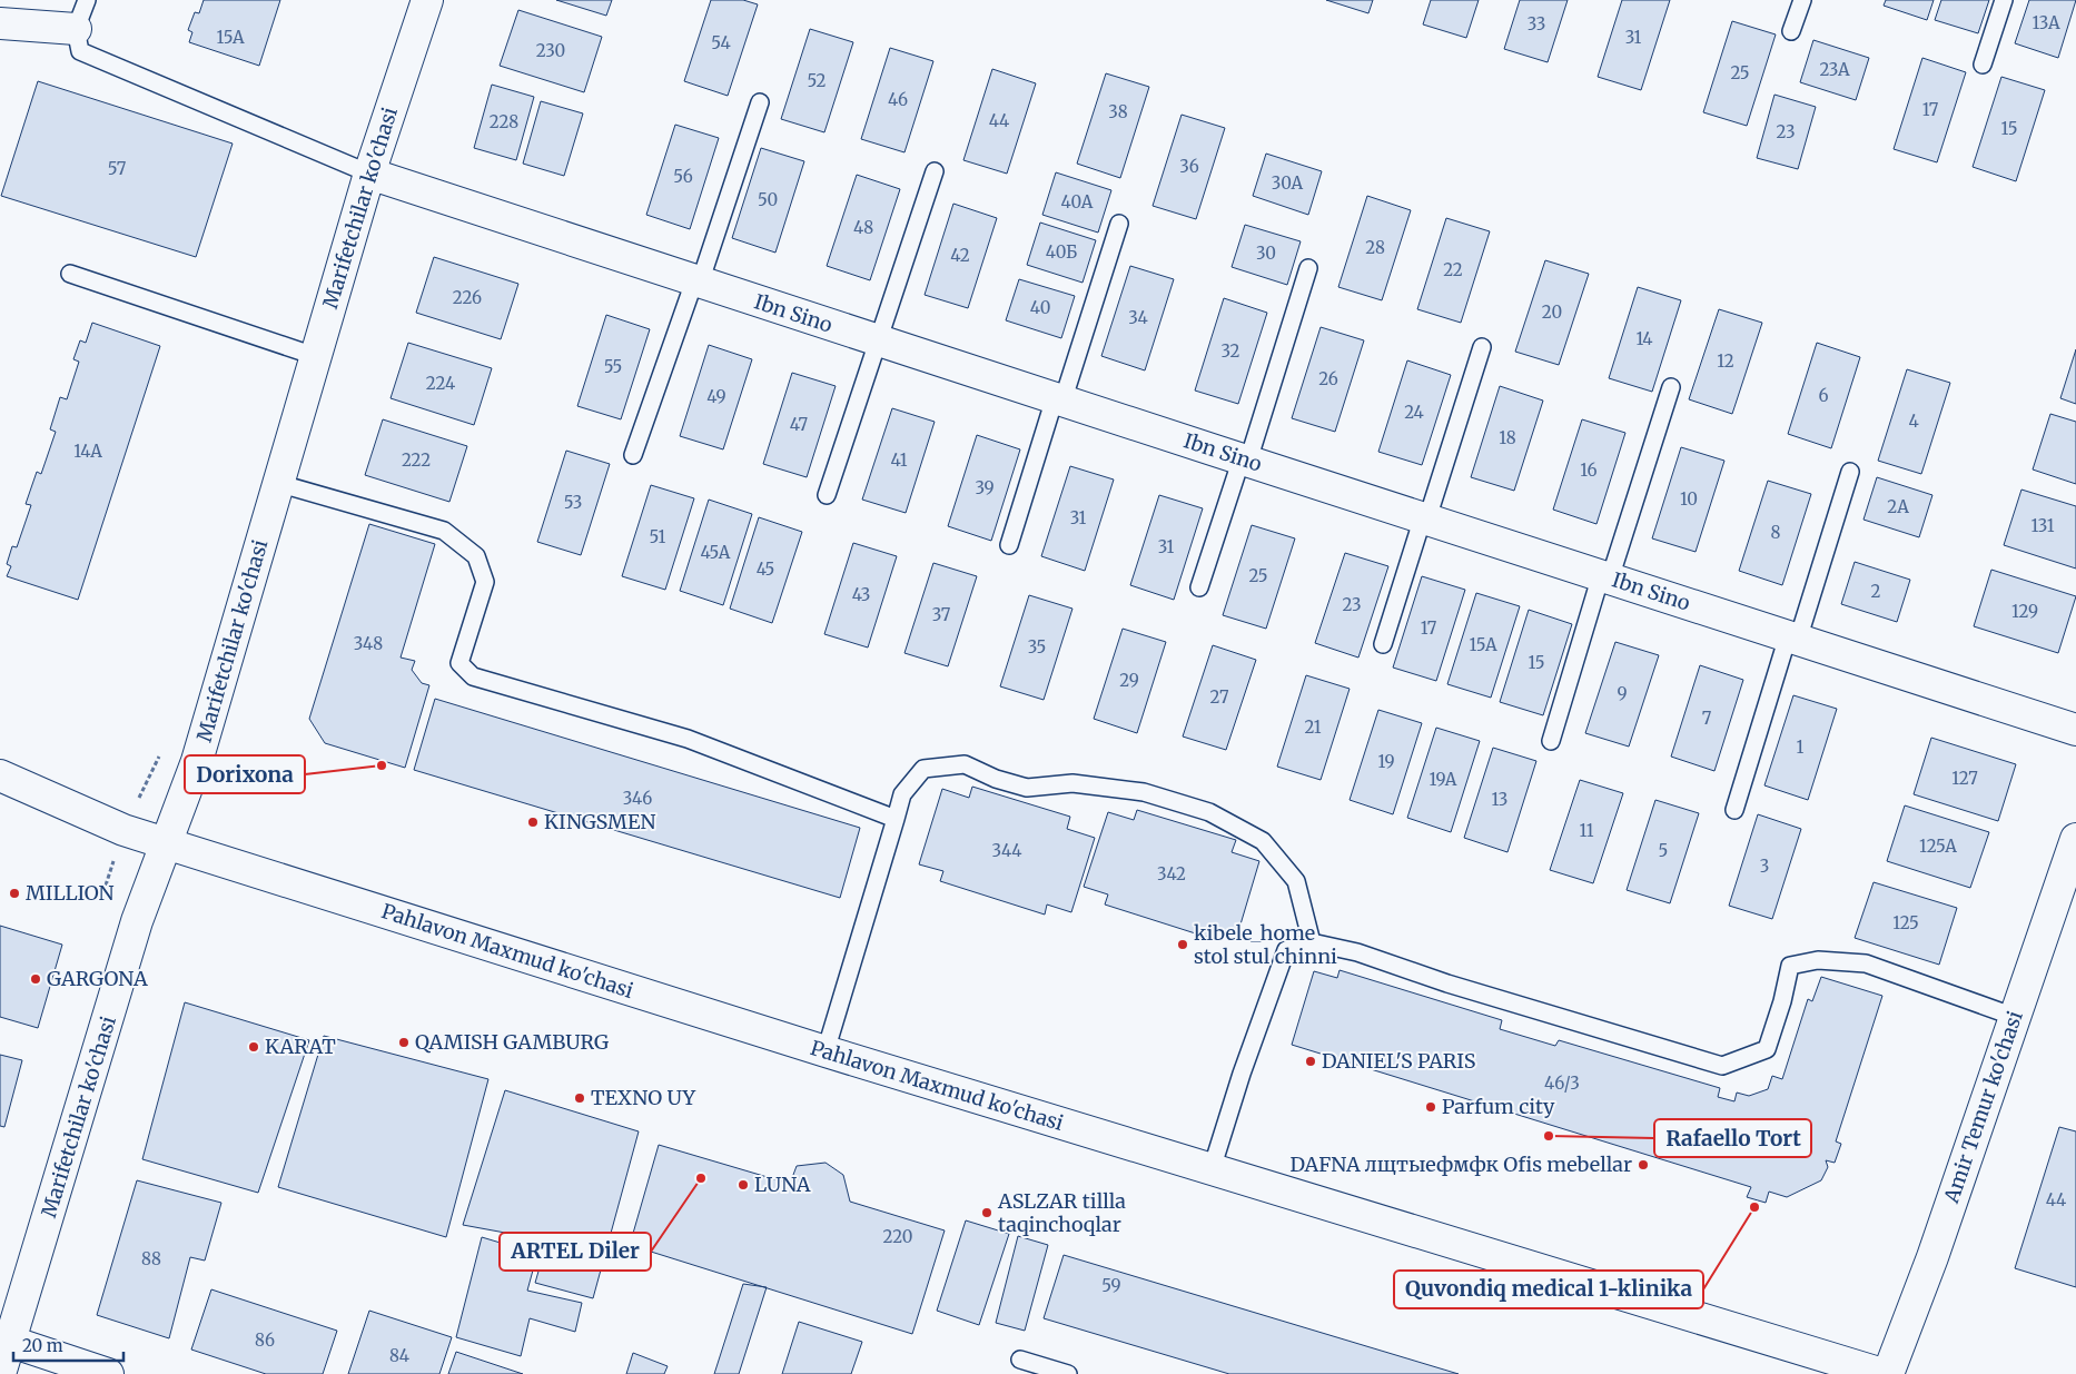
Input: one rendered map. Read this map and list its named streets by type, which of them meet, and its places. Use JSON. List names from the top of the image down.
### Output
{
  "streets": {
    "street": [
      "Marifetchilar ko'chasi",
      "Ibn Sino",
      "Pahlavon Maxmud ko'chasi",
      "Amir Temur ko'chasi"
    ]
  },
  "crossings": [
    ["Marifetchilar ko'chasi", "Ibn Sino"],
    ["Marifetchilar ko'chasi", "Pahlavon Maxmud ko'chasi"]
  ],
  "places": [
    "Dorixona",
    "KINGSMEN",
    "MILLION",
    "kibele_home stol stul chinni",
    "GARGONA",
    "QAMISH GAMBURG",
    "KARAT",
    "DANIEL'S PARIS",
    "TEXNO UY",
    "Parfum city",
    "Rafaello Tort",
    "DAFNA лщтыефмфк Ofis mebellar",
    "ARTEL Diler",
    "LUNA",
    "Quvondiq medical 1-klinika",
    "ASLZAR tillla taqinchoqlar"
  ],
  "house_numbers": [
    "13А",
    "33",
    "15A",
    "31",
    "54",
    "230",
    "23А",
    "25",
    "52",
    "46",
    "17",
    "38",
    "44",
    "228",
    "15",
    "23",
    "36",
    "57",
    "56",
    "30A",
    "50",
    "40A",
    "48",
    "28",
    "40Б",
    "30",
    "42",
    "22",
    "226",
    "40",
    "20",
    "34",
    "14",
    "32",
    "12",
    "55",
    "26",
    "224",
    "6",
    "49",
    "24",
    "4",
    "47",
    "18",
    "14A",
    "222",
    "41",
    "16",
    "39",
    "10",
    "53",
    "2A",
    "31",
    "131",
    "8",
    "51",
    "31",
    "45A",
    "45",
    "25",
    "2",
    "43",
    "23",
    "129",
    "37",
    "17",
    "348",
    "15A",
    "35",
    "15",
    "29",
    "9",
    "27",
    "7",
    "21",
    "1",
    "19",
    "127",
    "19A",
    "346",
    "13",
    "11",
    "125А",
    "344",
    "5",
    "3",
    "342",
    "125",
    "46/3",
    "44",
    "220",
    "88",
    "59",
    "86",
    "84"
  ],
  "scale_bar": "20 m"
}
